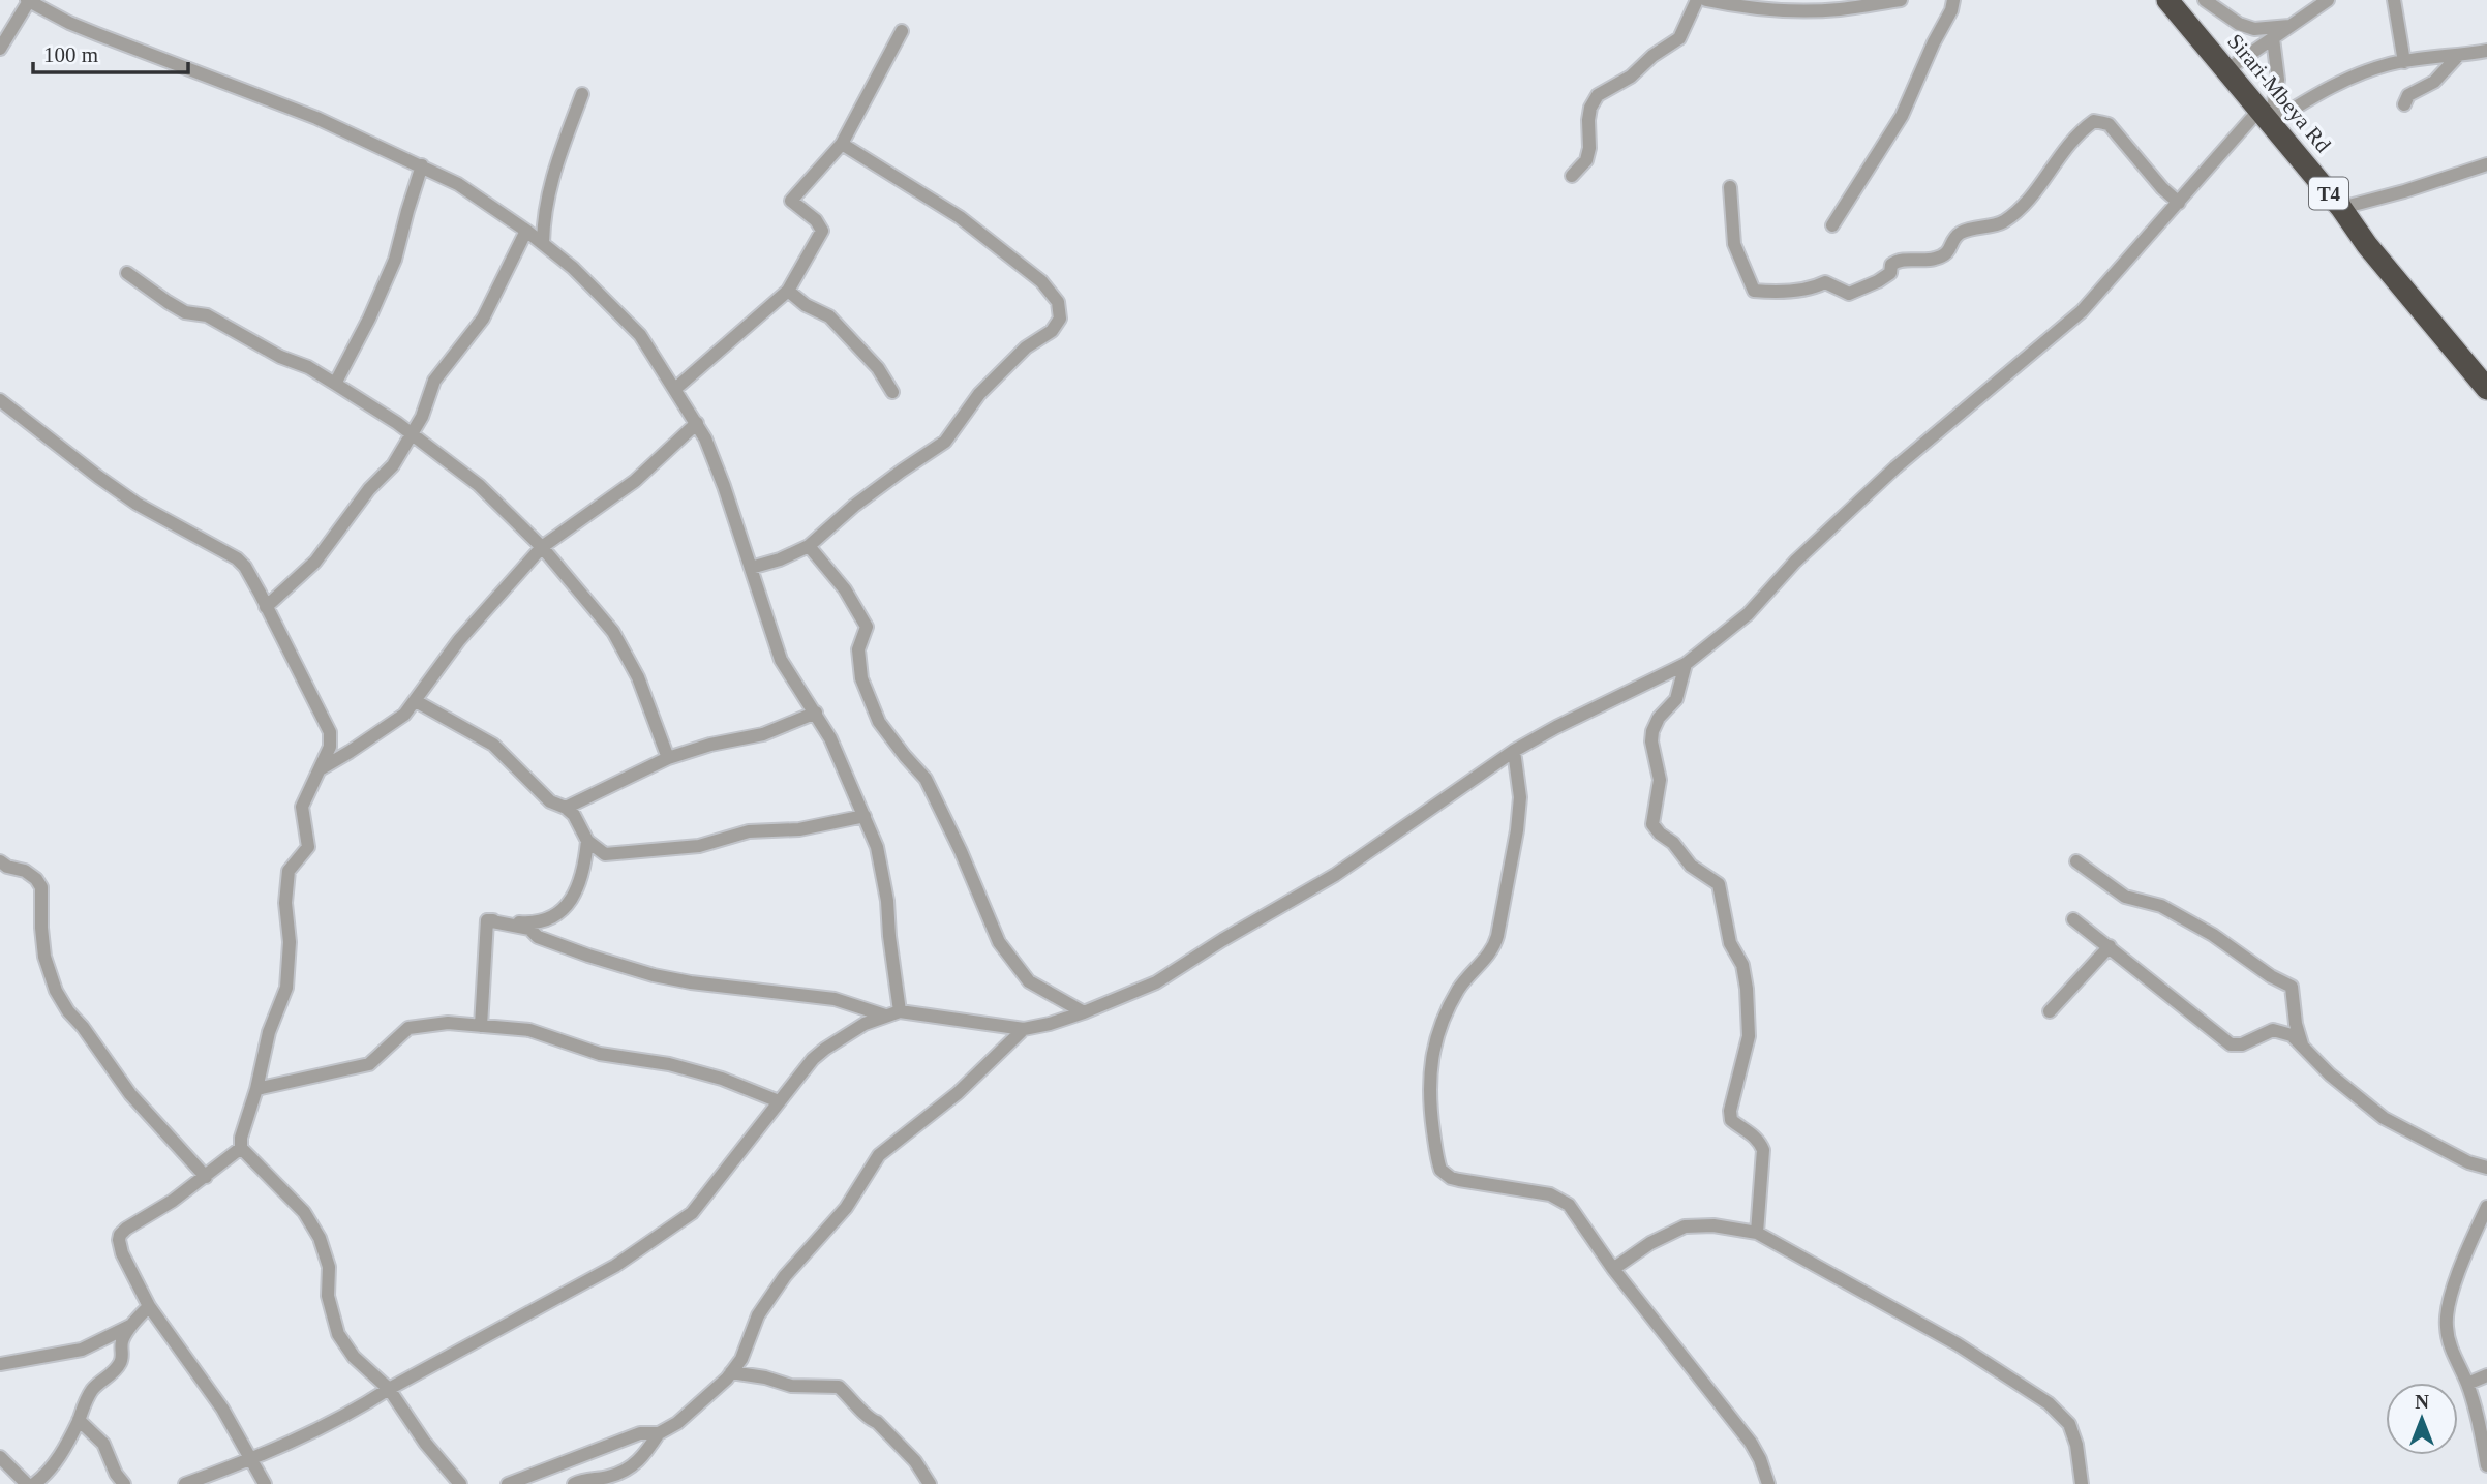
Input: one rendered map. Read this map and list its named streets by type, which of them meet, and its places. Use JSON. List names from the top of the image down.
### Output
{
  "streets": {
    "highway": ["Sirari-Mbeya Rd", "T4"]
  },
  "scale_bar": "100 m",
  "north": "top"
}
